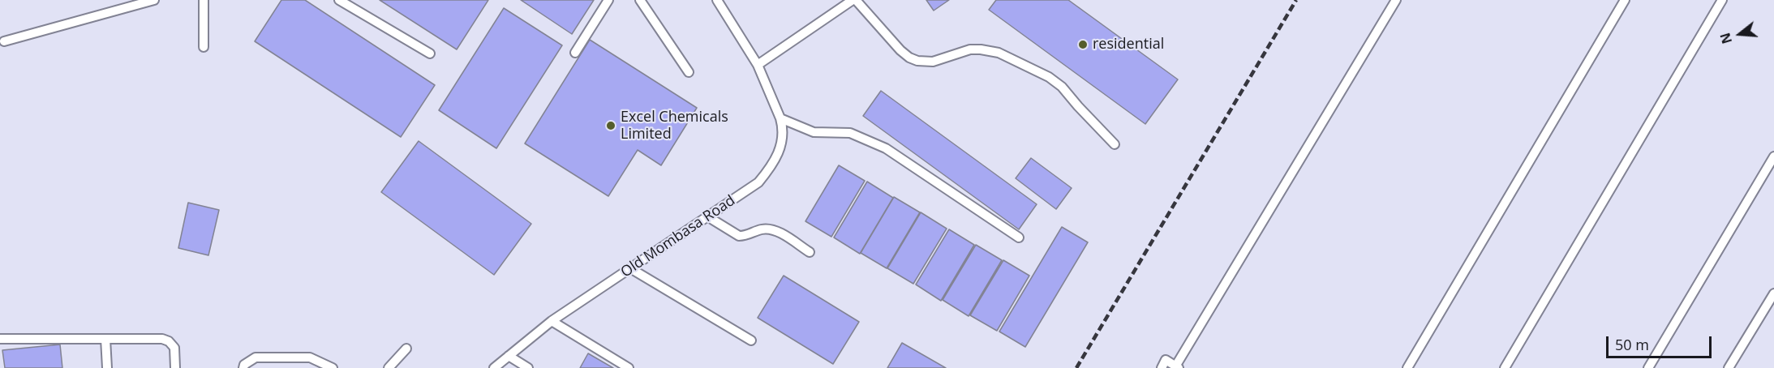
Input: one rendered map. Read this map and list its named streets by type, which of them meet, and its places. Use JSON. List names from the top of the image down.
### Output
{
  "streets": {
    "lane": ["Old Mombasa Road"]
  },
  "places": ["residential", "Excel Chemicals Limited"],
  "scale_bar": "50 m",
  "north": "left"
}
